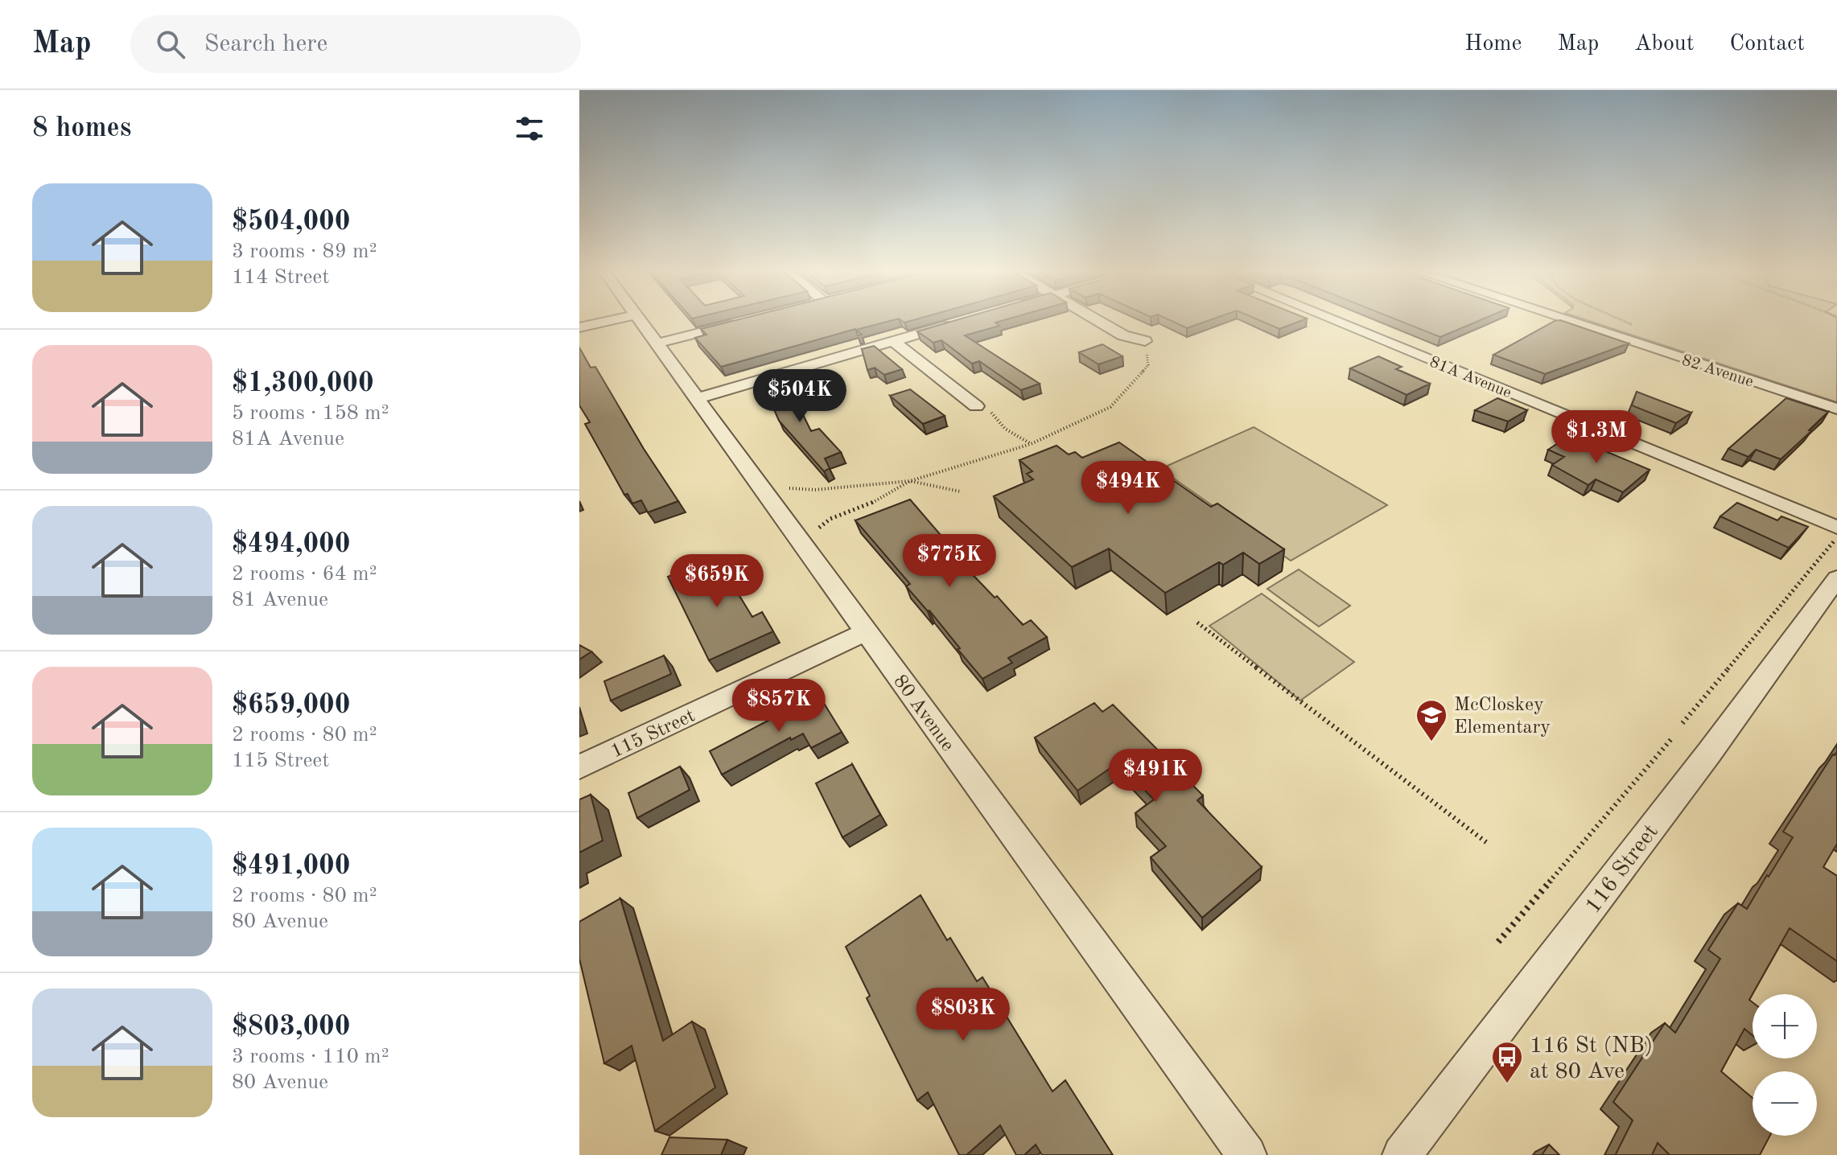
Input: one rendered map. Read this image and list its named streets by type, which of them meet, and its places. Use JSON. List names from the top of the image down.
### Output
{
  "streets": {
    "street": [
      "82 Avenue",
      "81A Avenue",
      "80 Avenue",
      "115 Street",
      "116 Street"
    ]
  },
  "crossings": [
    ["80 Avenue", "115 Street"]
  ],
  "places": {
    "school or university": ["McCloskey Elementary"],
    "bus stop": ["116 St (NB) at 80 Ave"]
  },
  "page": {
    "header": "Map",
    "search": "Search here",
    "nav": [
      "Home",
      "Map",
      "About",
      "Contact"
    ],
    "heading": "8 homes",
    "list": [
      {
        "name": "$504,000",
        "note": "3 rooms · 89 m² · 114 Street"
      },
      {
        "name": "$1,300,000",
        "note": "5 rooms · 158 m² · 81A Avenue"
      },
      {
        "name": "$494,000",
        "note": "2 rooms · 64 m² · 81 Avenue"
      },
      {
        "name": "$659,000",
        "note": "2 rooms · 80 m² · 115 Street"
      },
      {
        "name": "$491,000",
        "note": "2 rooms · 80 m² · 80 Avenue"
      },
      {
        "name": "$803,000",
        "note": "3 rooms · 110 m² · 80 Avenue"
      }
    ],
    "price": [
      "$504K",
      "$1.3M",
      "$494K",
      "$775K",
      "$659K",
      "$857K",
      "$491K",
      "$803K"
    ],
    "map_buttons": ["+", "−"]
  }
}
